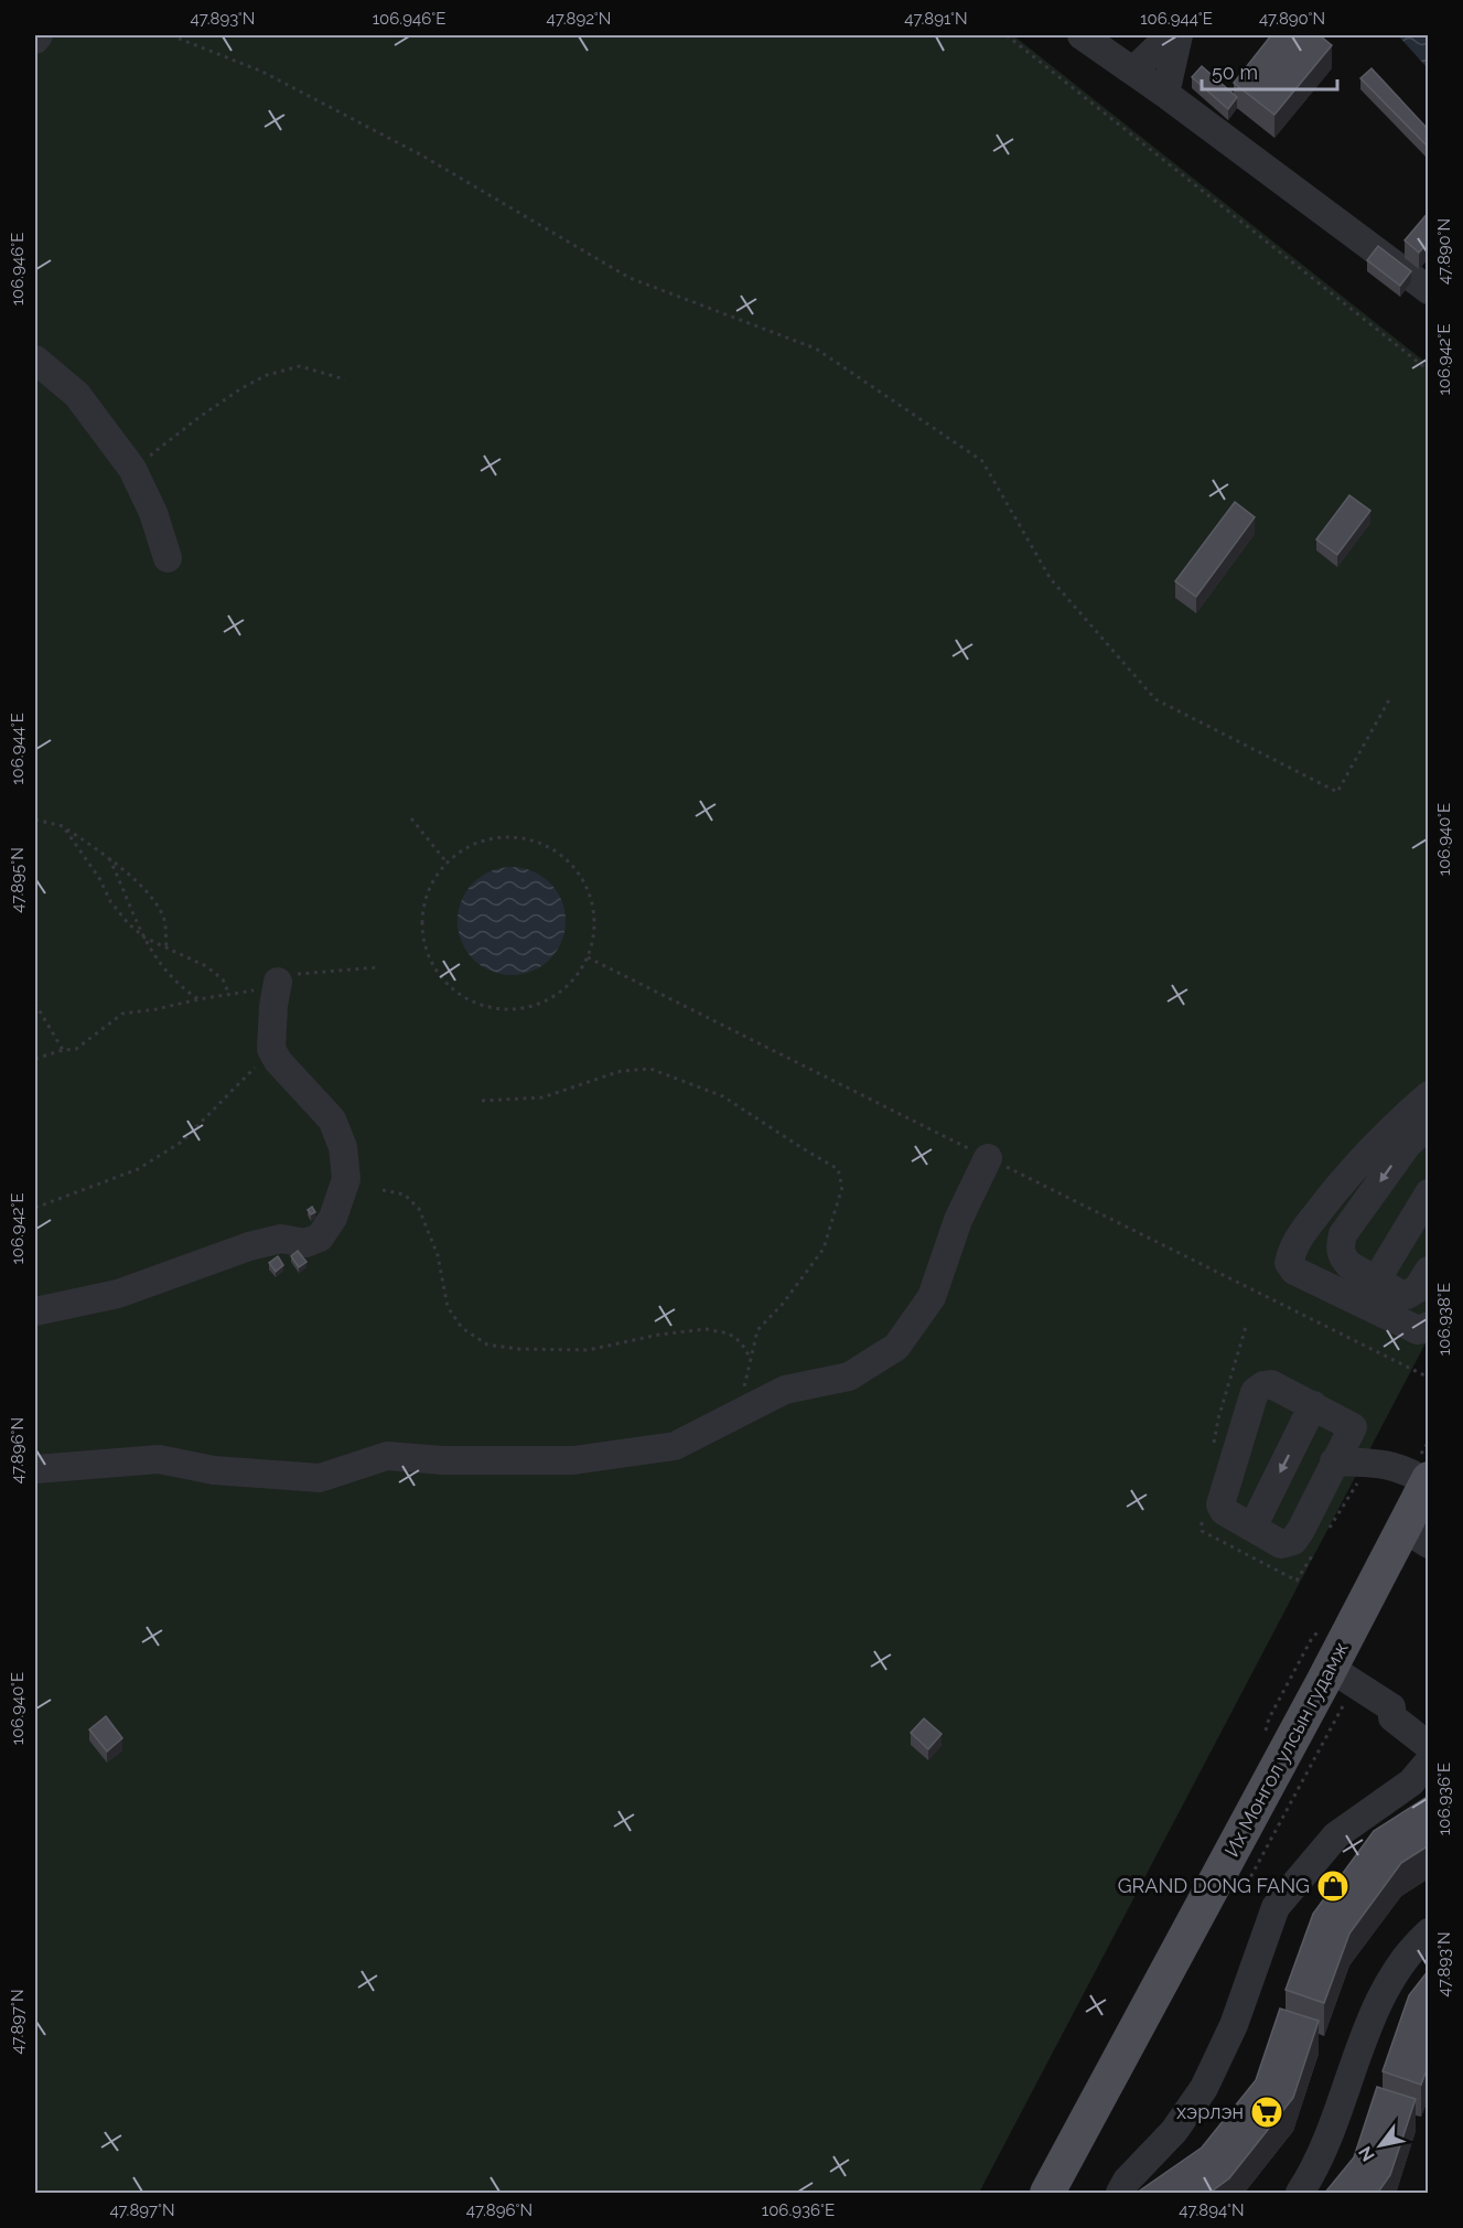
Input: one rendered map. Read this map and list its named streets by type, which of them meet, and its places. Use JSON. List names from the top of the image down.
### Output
{
  "streets": {
    "main road": ["Их Монгол улсын гудамж"]
  },
  "places": {
    "shop": ["GRAND DONG FANG"],
    "supermarket": ["хэрлэн"]
  },
  "scale_bar": "50 m",
  "north": "bottom left",
  "coordinates": [
    "47.893°N",
    "106.946°E",
    "47.892°N",
    "47.891°N",
    "106.944°E",
    "47.890°N",
    "106.942°E",
    "106.940°E",
    "47.895°N",
    "106.938°E",
    "47.896°N",
    "106.936°E",
    "47.897°N",
    "47.894°N"
  ]
}
